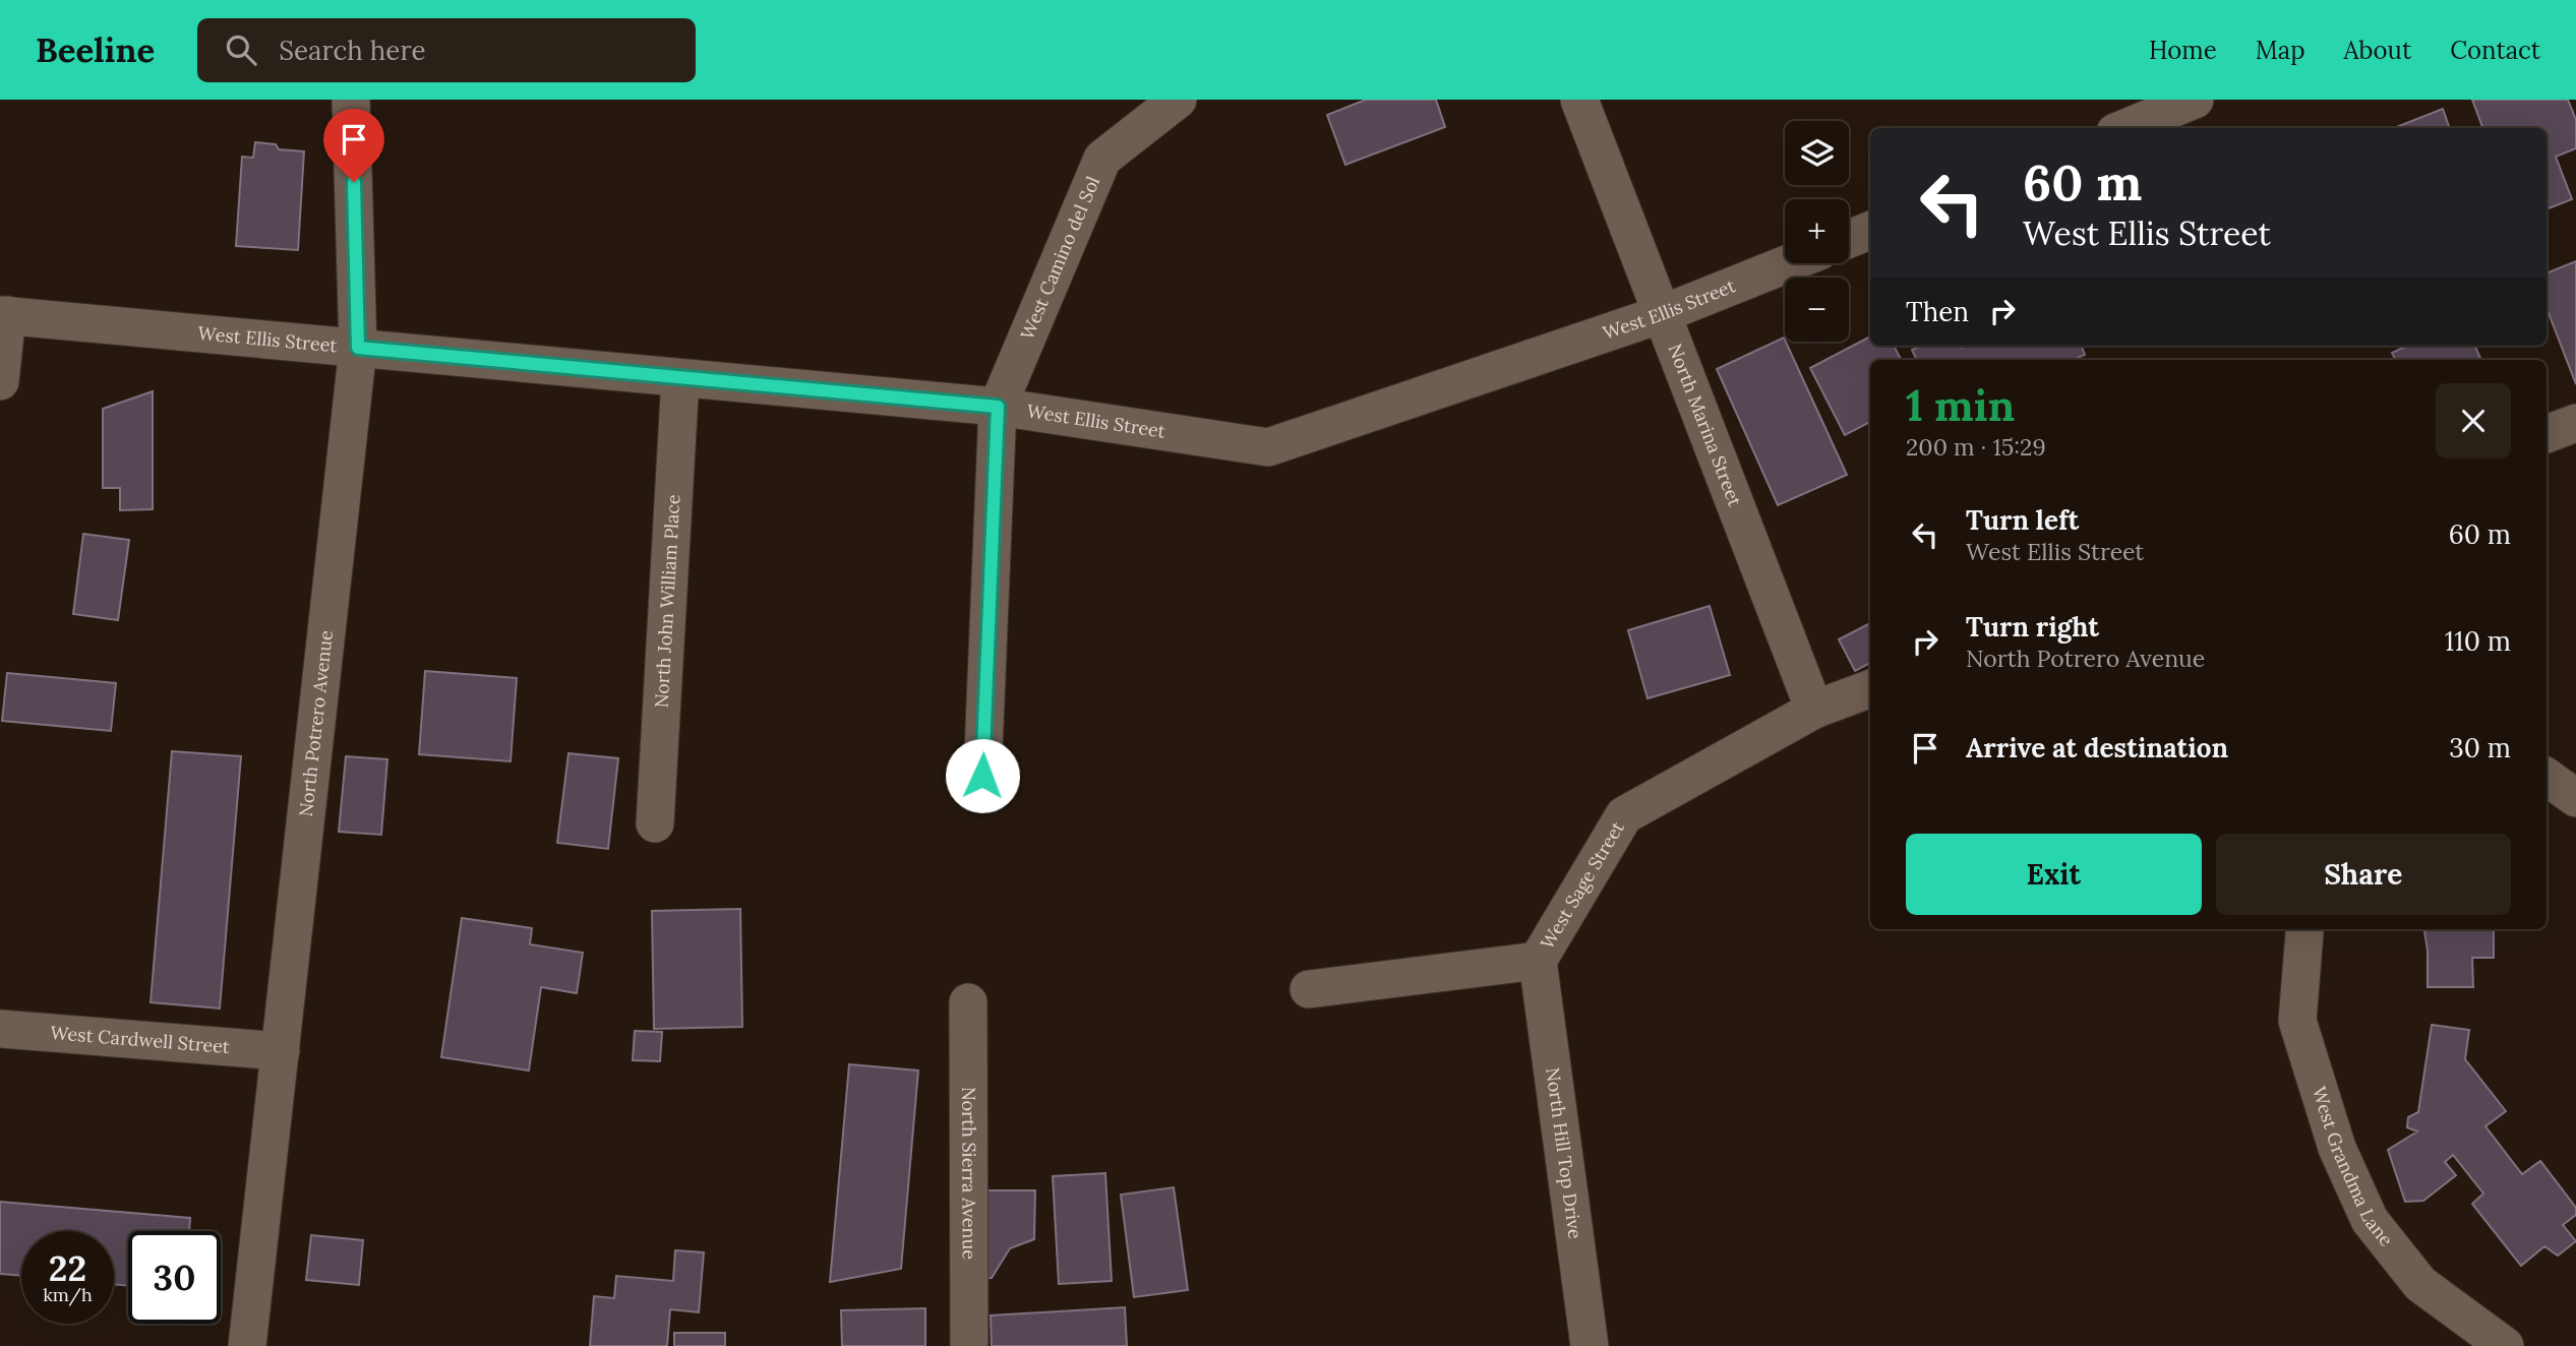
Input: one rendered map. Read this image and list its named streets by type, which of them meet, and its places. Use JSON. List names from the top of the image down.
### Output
{
  "streets": {
    "street": [
      "West Camino del Sol",
      "West Ellis Street",
      "North Marina Street",
      "North John William Place",
      "North Potrero Avenue",
      "West Sage Street",
      "West Cardwell Street",
      "North Hill Top Drive",
      "West Grandma Lane",
      "North Sierra Avenue"
    ]
  },
  "crossings": [
    ["West Camino del Sol", "West Ellis Street"],
    ["West Ellis Street", "North Marina Street"],
    ["West Ellis Street", "North John William Place"],
    ["West Ellis Street", "North Potrero Avenue"],
    ["North Marina Street", "West Sage Street"],
    ["North Potrero Avenue", "West Cardwell Street"],
    ["West Sage Street", "North Hill Top Drive"]
  ],
  "page": {
    "header": "Beeline",
    "search": "Search here",
    "nav": [
      "Home",
      "Map",
      "About",
      "Contact"
    ],
    "map_buttons": ["+", "−"],
    "turn": ["60 m", "West Ellis Street"],
    "then": "Then",
    "heading": ["1 min", "200 m · 15:29"],
    "list": [
      {
        "name": "Turn left",
        "note": "West Ellis Street",
        "value": "60 m"
      },
      {
        "name": "Turn right",
        "note": "North Potrero Avenue",
        "value": "110 m"
      },
      {
        "name": "Arrive at destination",
        "value": "30 m"
      }
    ],
    "buttons": ["Exit", "Share"],
    "speed": "22 km/h",
    "limit": "30"
  }
}
